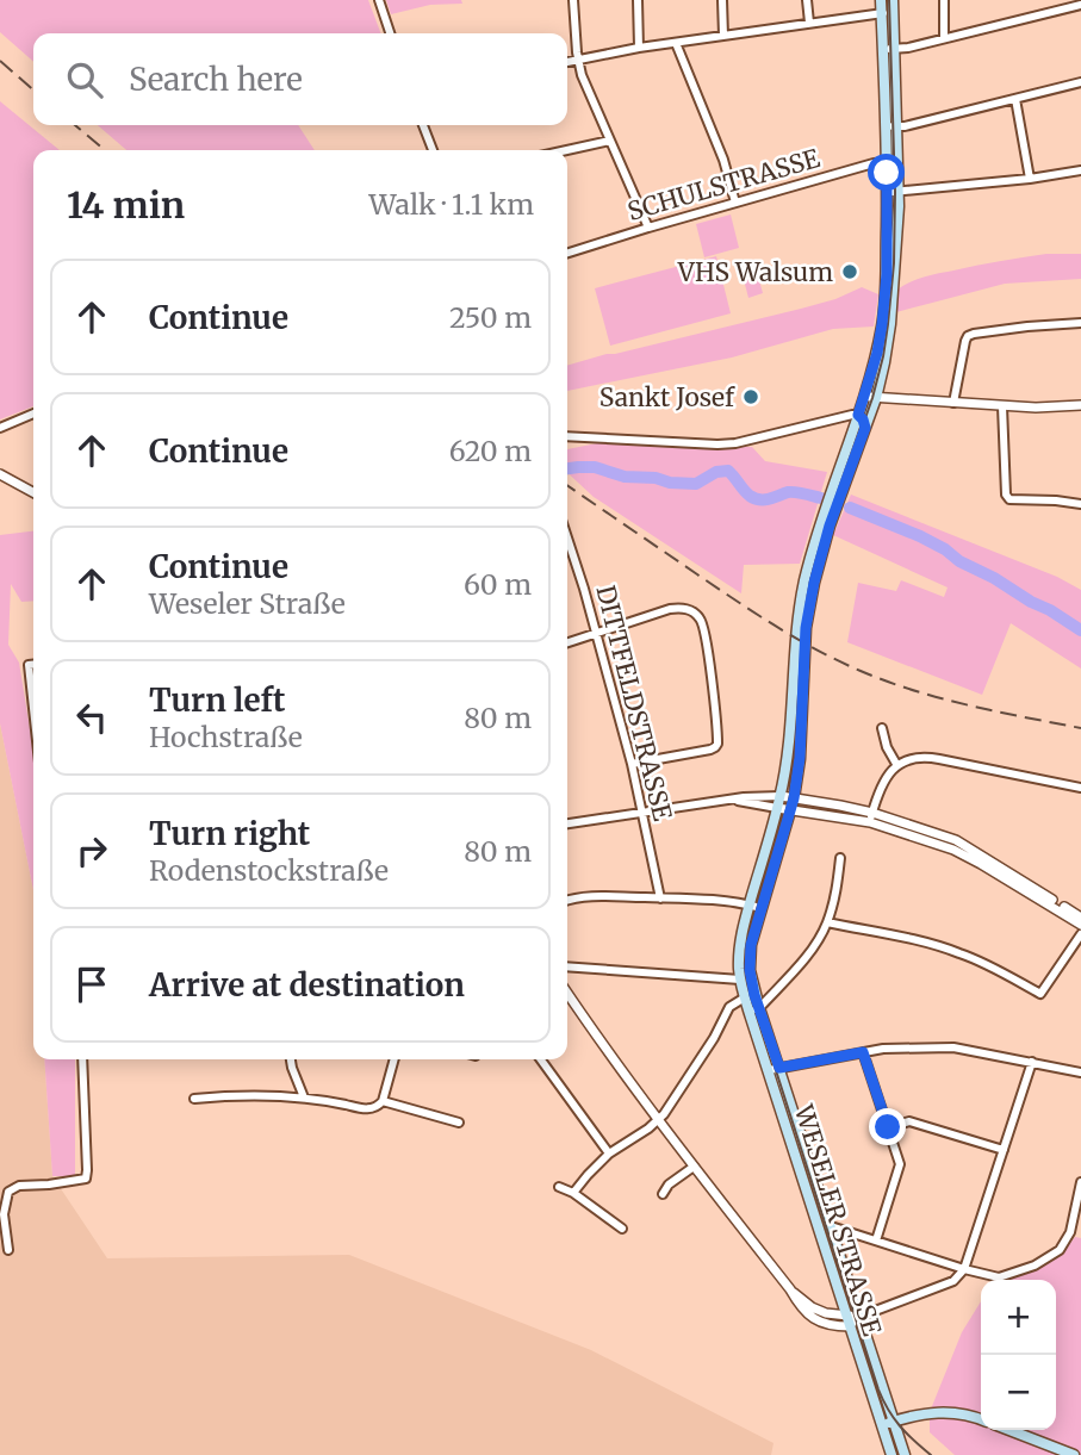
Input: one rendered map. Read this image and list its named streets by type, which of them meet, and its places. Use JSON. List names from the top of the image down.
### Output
{
  "streets": {
    "main road": ["WESELER STRASSE"],
    "street": ["SCHULSTRASSE", "DITTFELDSTRASSE"]
  },
  "places": ["VHS Walsum", "Sankt Josef"],
  "page": {
    "search": "Search here",
    "heading": ["14 min", "Walk · 1.1 km"],
    "list": [
      ["Continue", "250 m"],
      ["Continue", "620 m"],
      ["Continue", "Weseler Straße", "60 m"],
      ["Turn left", "Hochstraße", "80 m"],
      ["Turn right", "Rodenstockstraße", "80 m"],
      "Arrive at destination"
    ],
    "map_buttons": ["+", "−"]
  }
}
